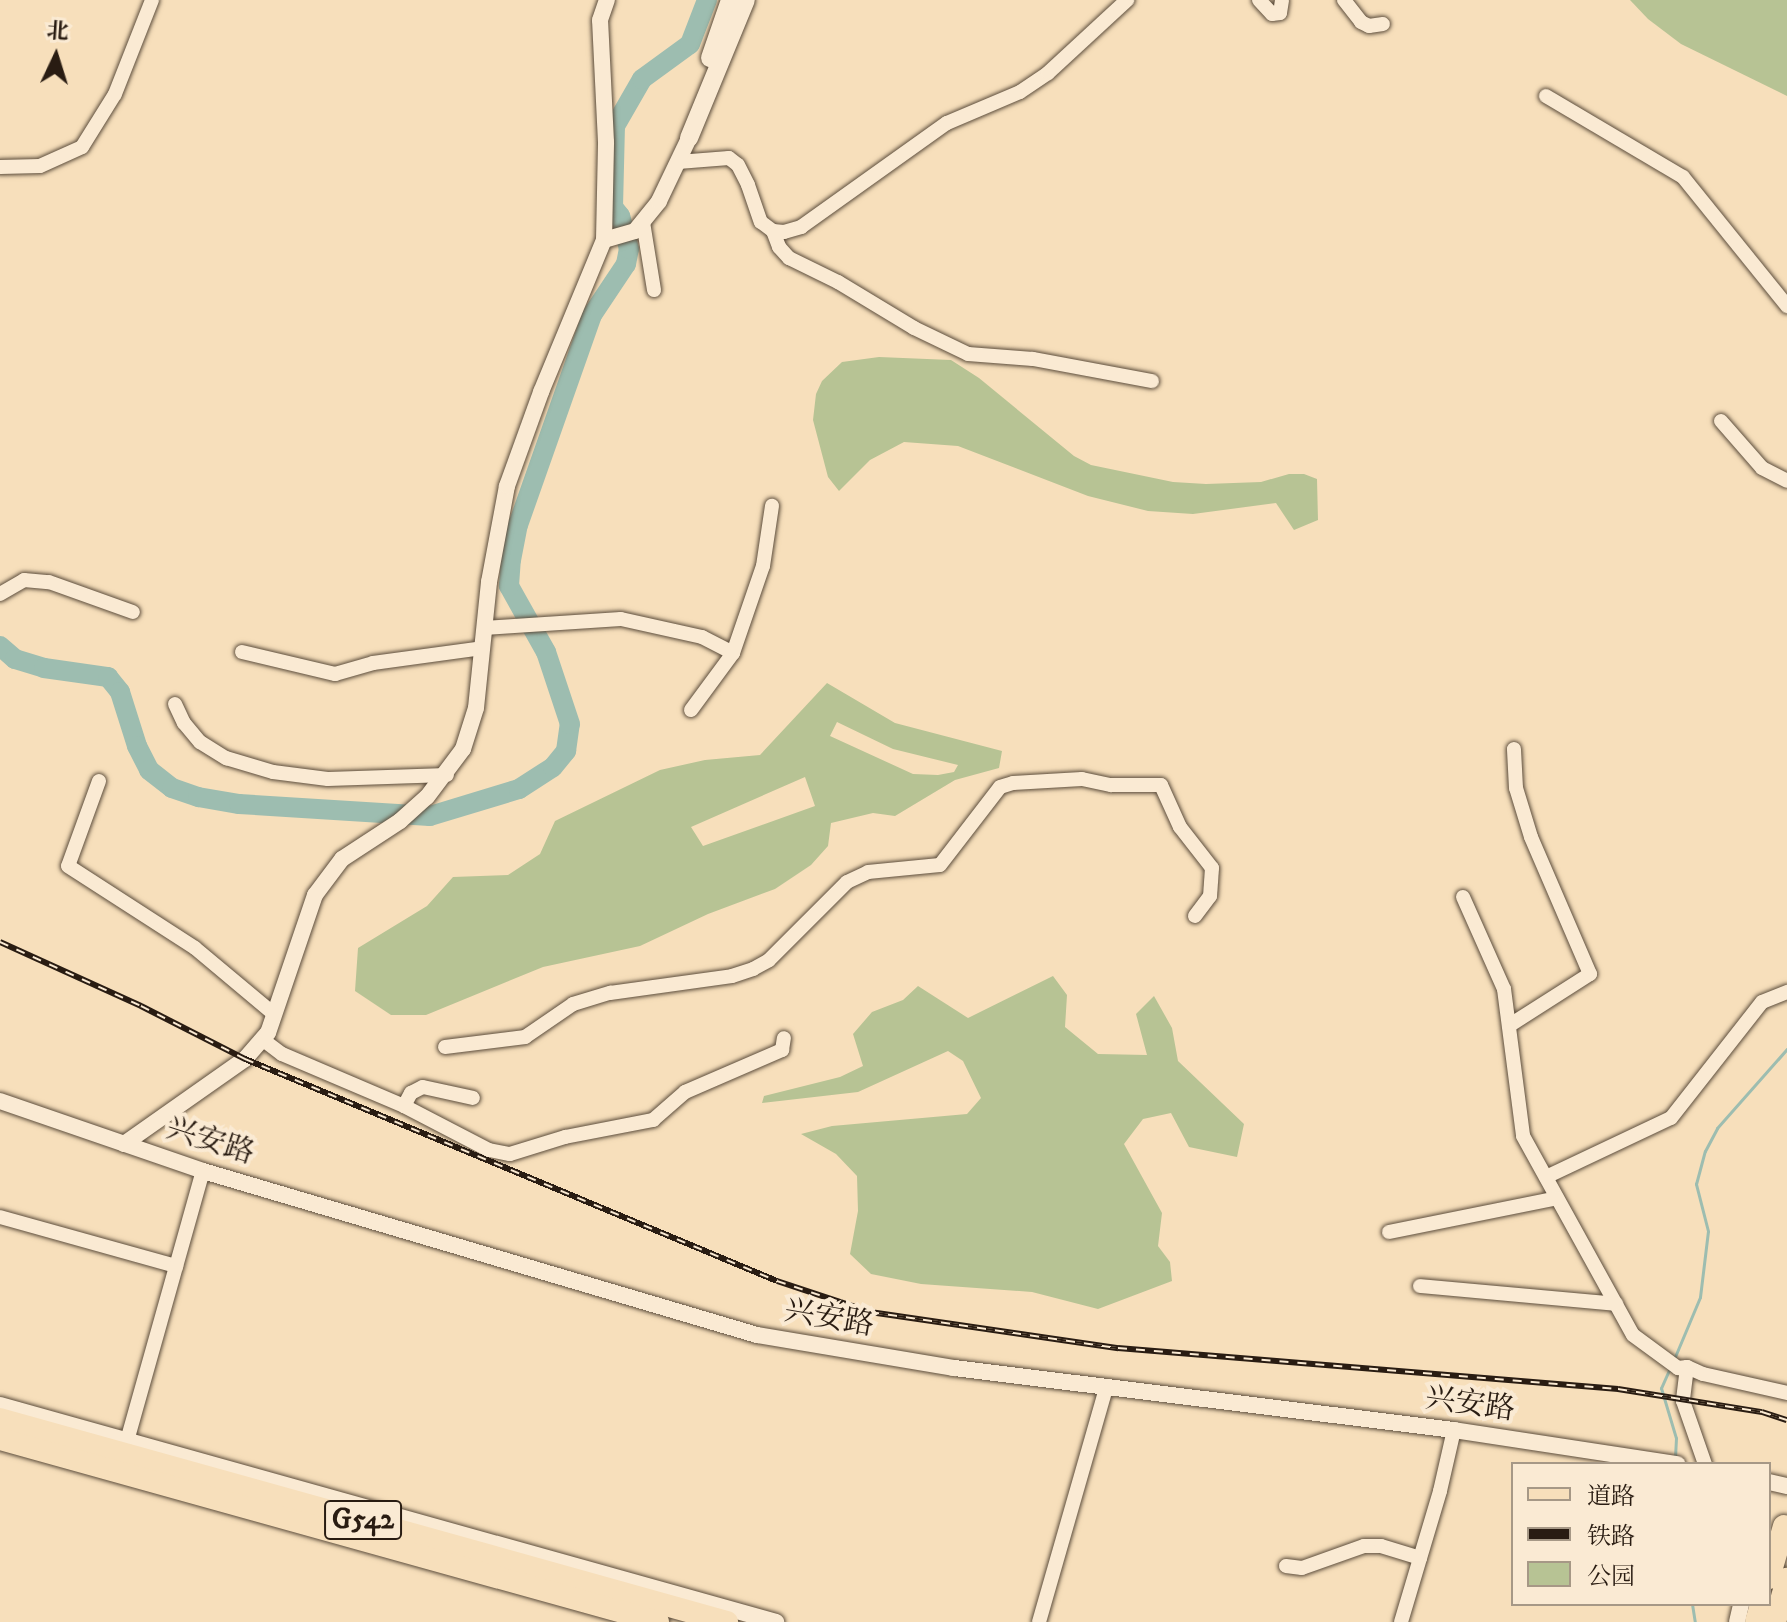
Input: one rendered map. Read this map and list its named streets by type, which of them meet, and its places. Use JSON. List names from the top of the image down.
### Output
{
  "streets": {
    "main road": ["G542"],
    "street": ["兴安路"]
  },
  "legend": ["道路", "铁路", "公园"],
  "north": "top"
}
